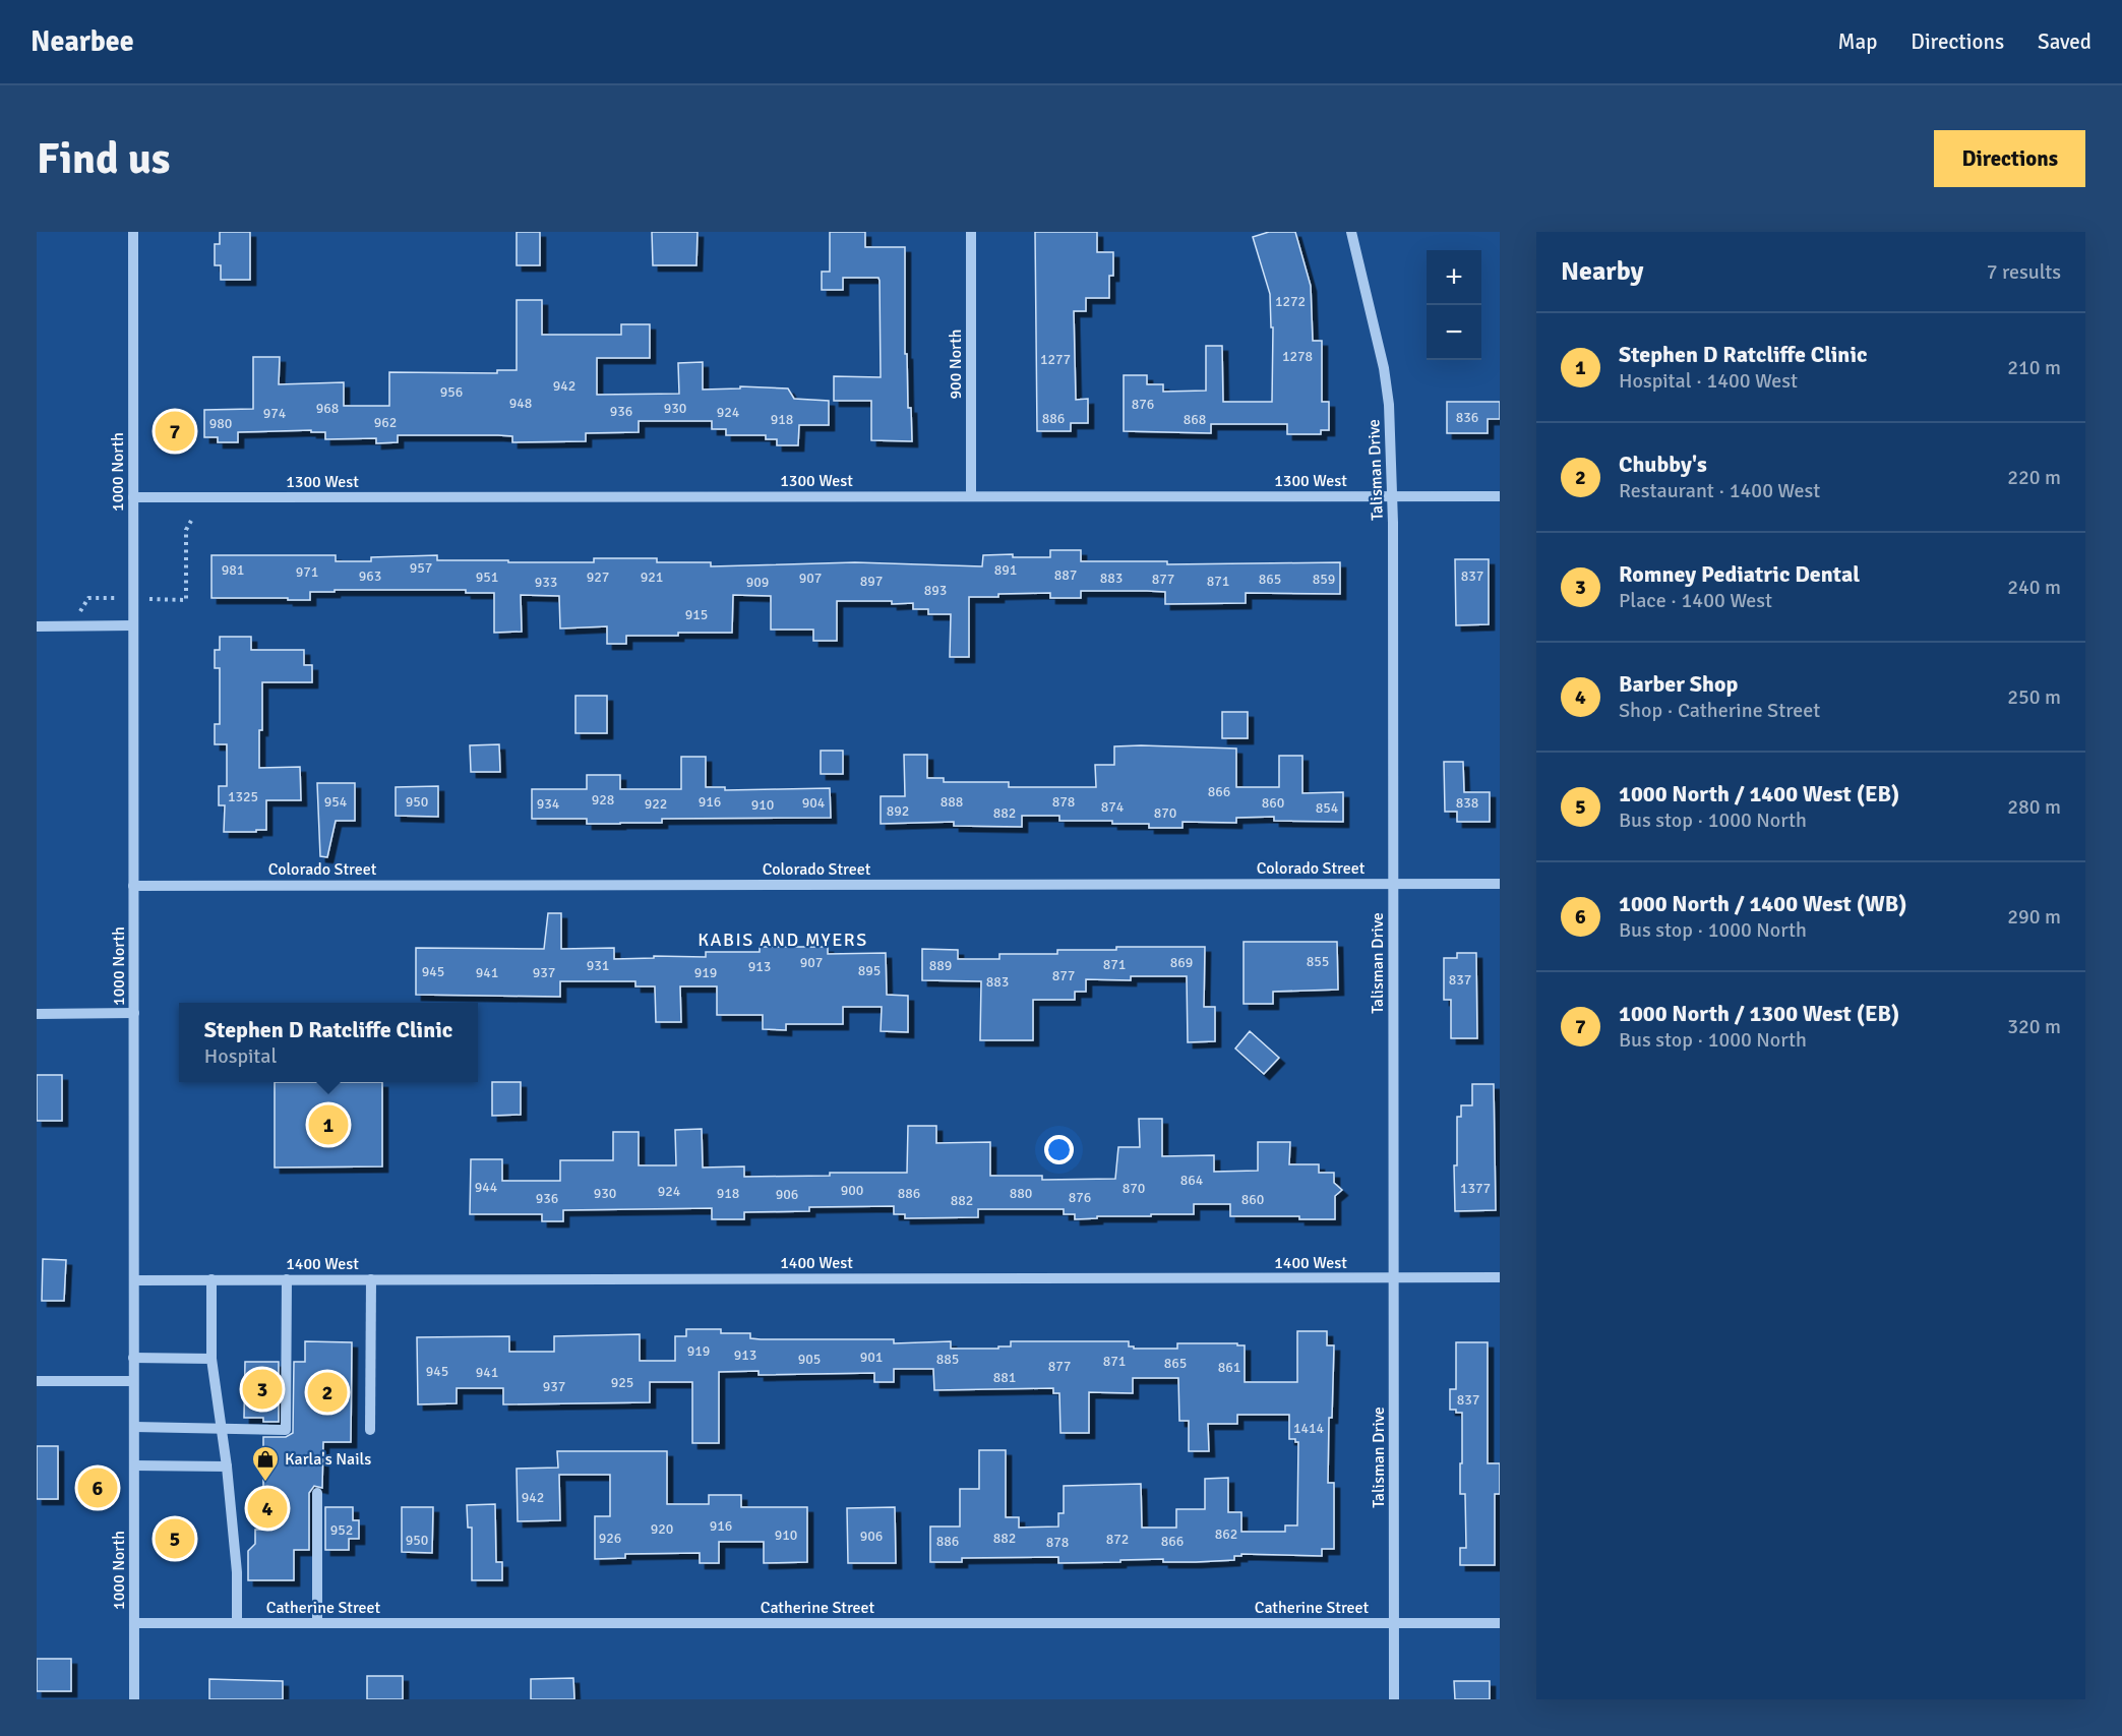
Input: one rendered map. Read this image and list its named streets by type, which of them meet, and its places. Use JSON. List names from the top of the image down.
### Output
{
  "streets": {
    "street": [
      "900 North",
      "Talisman Drive",
      "1000 North",
      "1300 West",
      "Colorado Street",
      "1400 West",
      "Catherine Street"
    ]
  },
  "crossings": [
    ["900 North", "1300 West"],
    ["Talisman Drive", "1300 West"],
    ["Talisman Drive", "Colorado Street"],
    ["Talisman Drive", "1400 West"],
    ["Talisman Drive", "Catherine Street"],
    ["1000 North", "1300 West"],
    ["1000 North", "Colorado Street"],
    ["1000 North", "1400 West"],
    ["1000 North", "Catherine Street"]
  ],
  "districts": ["KABIS AND MYERS"],
  "places": {
    "shop": ["Karla's Nails"]
  },
  "house_numbers": [
    "1272",
    "1278",
    "1277",
    "942",
    "956",
    "948",
    "876",
    "968",
    "930",
    "936",
    "924",
    "974",
    "836",
    "886",
    "918",
    "868",
    "962",
    "980",
    "957",
    "981",
    "891",
    "971",
    "887",
    "963",
    "837",
    "951",
    "927",
    "921",
    "907",
    "883",
    "877",
    "865",
    "859",
    "897",
    "871",
    "933",
    "909",
    "893",
    "915",
    "866",
    "1325",
    "928",
    "954",
    "950",
    "916",
    "888",
    "878",
    "904",
    "860",
    "838",
    "934",
    "922",
    "910",
    "874",
    "854",
    "892",
    "882",
    "870",
    "855",
    "907",
    "869",
    "871",
    "931",
    "889",
    "913",
    "895",
    "945",
    "941",
    "937",
    "919",
    "877",
    "837",
    "883",
    "864",
    "944",
    "870",
    "1377",
    "900",
    "924",
    "930",
    "918",
    "886",
    "880",
    "906",
    "876",
    "936",
    "860",
    "882",
    "919",
    "913",
    "901",
    "905",
    "885",
    "871",
    "865",
    "877",
    "861",
    "945",
    "941",
    "881",
    "925",
    "937",
    "837",
    "1414",
    "942",
    "916",
    "920",
    "952",
    "862",
    "910",
    "906",
    "926",
    "882",
    "872",
    "950",
    "886",
    "866",
    "878"
  ],
  "page": {
    "header": "Nearbee",
    "nav": ["Map", "Directions", "Saved"],
    "buttons": "Directions",
    "title": "Find us",
    "heading": ["Nearby", "7 results"],
    "map_buttons": ["+", "−"],
    "list": [
      {
        "mark": "1",
        "name": "Stephen D Ratcliffe Clinic",
        "note": "Hospital · 1400 West",
        "value": "210 m"
      },
      {
        "mark": "2",
        "name": "Chubby's",
        "note": "Restaurant · 1400 West",
        "value": "220 m"
      },
      {
        "mark": "3",
        "name": "Romney Pediatric Dental",
        "note": "Place · 1400 West",
        "value": "240 m"
      },
      {
        "mark": "4",
        "name": "Barber Shop",
        "note": "Shop · Catherine Street",
        "value": "250 m"
      },
      {
        "mark": "5",
        "name": "1000 North / 1400 West (EB)",
        "note": "Bus stop · 1000 North",
        "value": "280 m"
      },
      {
        "mark": "6",
        "name": "1000 North / 1400 West (WB)",
        "note": "Bus stop · 1000 North",
        "value": "290 m"
      },
      {
        "mark": "7",
        "name": "1000 North / 1300 West (EB)",
        "note": "Bus stop · 1000 North",
        "value": "320 m"
      }
    ],
    "pins": [
      "7",
      "1",
      "3",
      "2",
      "6",
      "4",
      "5"
    ],
    "popup": ["Stephen D Ratcliffe Clinic", "Hospital"]
  }
}
